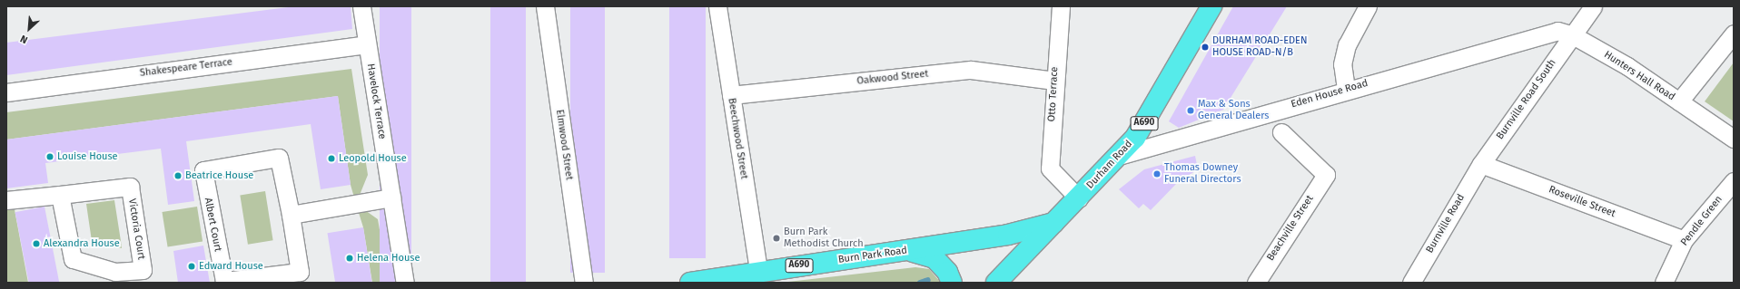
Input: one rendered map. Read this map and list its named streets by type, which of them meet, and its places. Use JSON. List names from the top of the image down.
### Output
{
  "streets": {
    "highway": ["A690", "Durham Road", "Burn Park Road"],
    "street": [
      "Shakespeare Terrace",
      "Hunters Hall Road",
      "Oakwood Street",
      "Otto Terrace",
      "Eden House Road",
      "Burnville Road South",
      "Havelock Terrace",
      "Beechwood Street",
      "Elmwood Street",
      "Roseville Street",
      "Pendle Green",
      "Burnville Road",
      "Albert Court",
      "Beachville Street",
      "Victoria Court"
    ]
  },
  "crossings": [
    ["Shakespeare Terrace", "Havelock Terrace"],
    ["Hunters Hall Road", "Eden House Road"],
    ["Hunters Hall Road", "Burnville Road South"],
    ["Oakwood Street", "Otto Terrace"],
    ["Oakwood Street", "Beechwood Street"],
    ["Otto Terrace", "Durham Road"],
    ["Eden House Road", "Durham Road"],
    ["Burnville Road South", "Roseville Street"],
    ["Burnville Road South", "Burnville Road"],
    ["A690", "Durham Road"],
    ["A690", "Burn Park Road"],
    ["Beechwood Street", "Burn Park Road"],
    ["Durham Road", "Burn Park Road"],
    ["Roseville Street", "Pendle Green"],
    ["Roseville Street", "Burnville Road"]
  ],
  "places": [
    "DURHAM ROAD-EDEN HOUSE ROAD-N/B",
    "Max & Sons General Dealers",
    "Louise House",
    "Leopold House",
    "Thomas Downey Funeral Directors",
    "Beatrice House",
    "Burn Park Methodist Church",
    "Alexandra House",
    "Helena House",
    "Edward House"
  ],
  "north": "bottom left"
}
